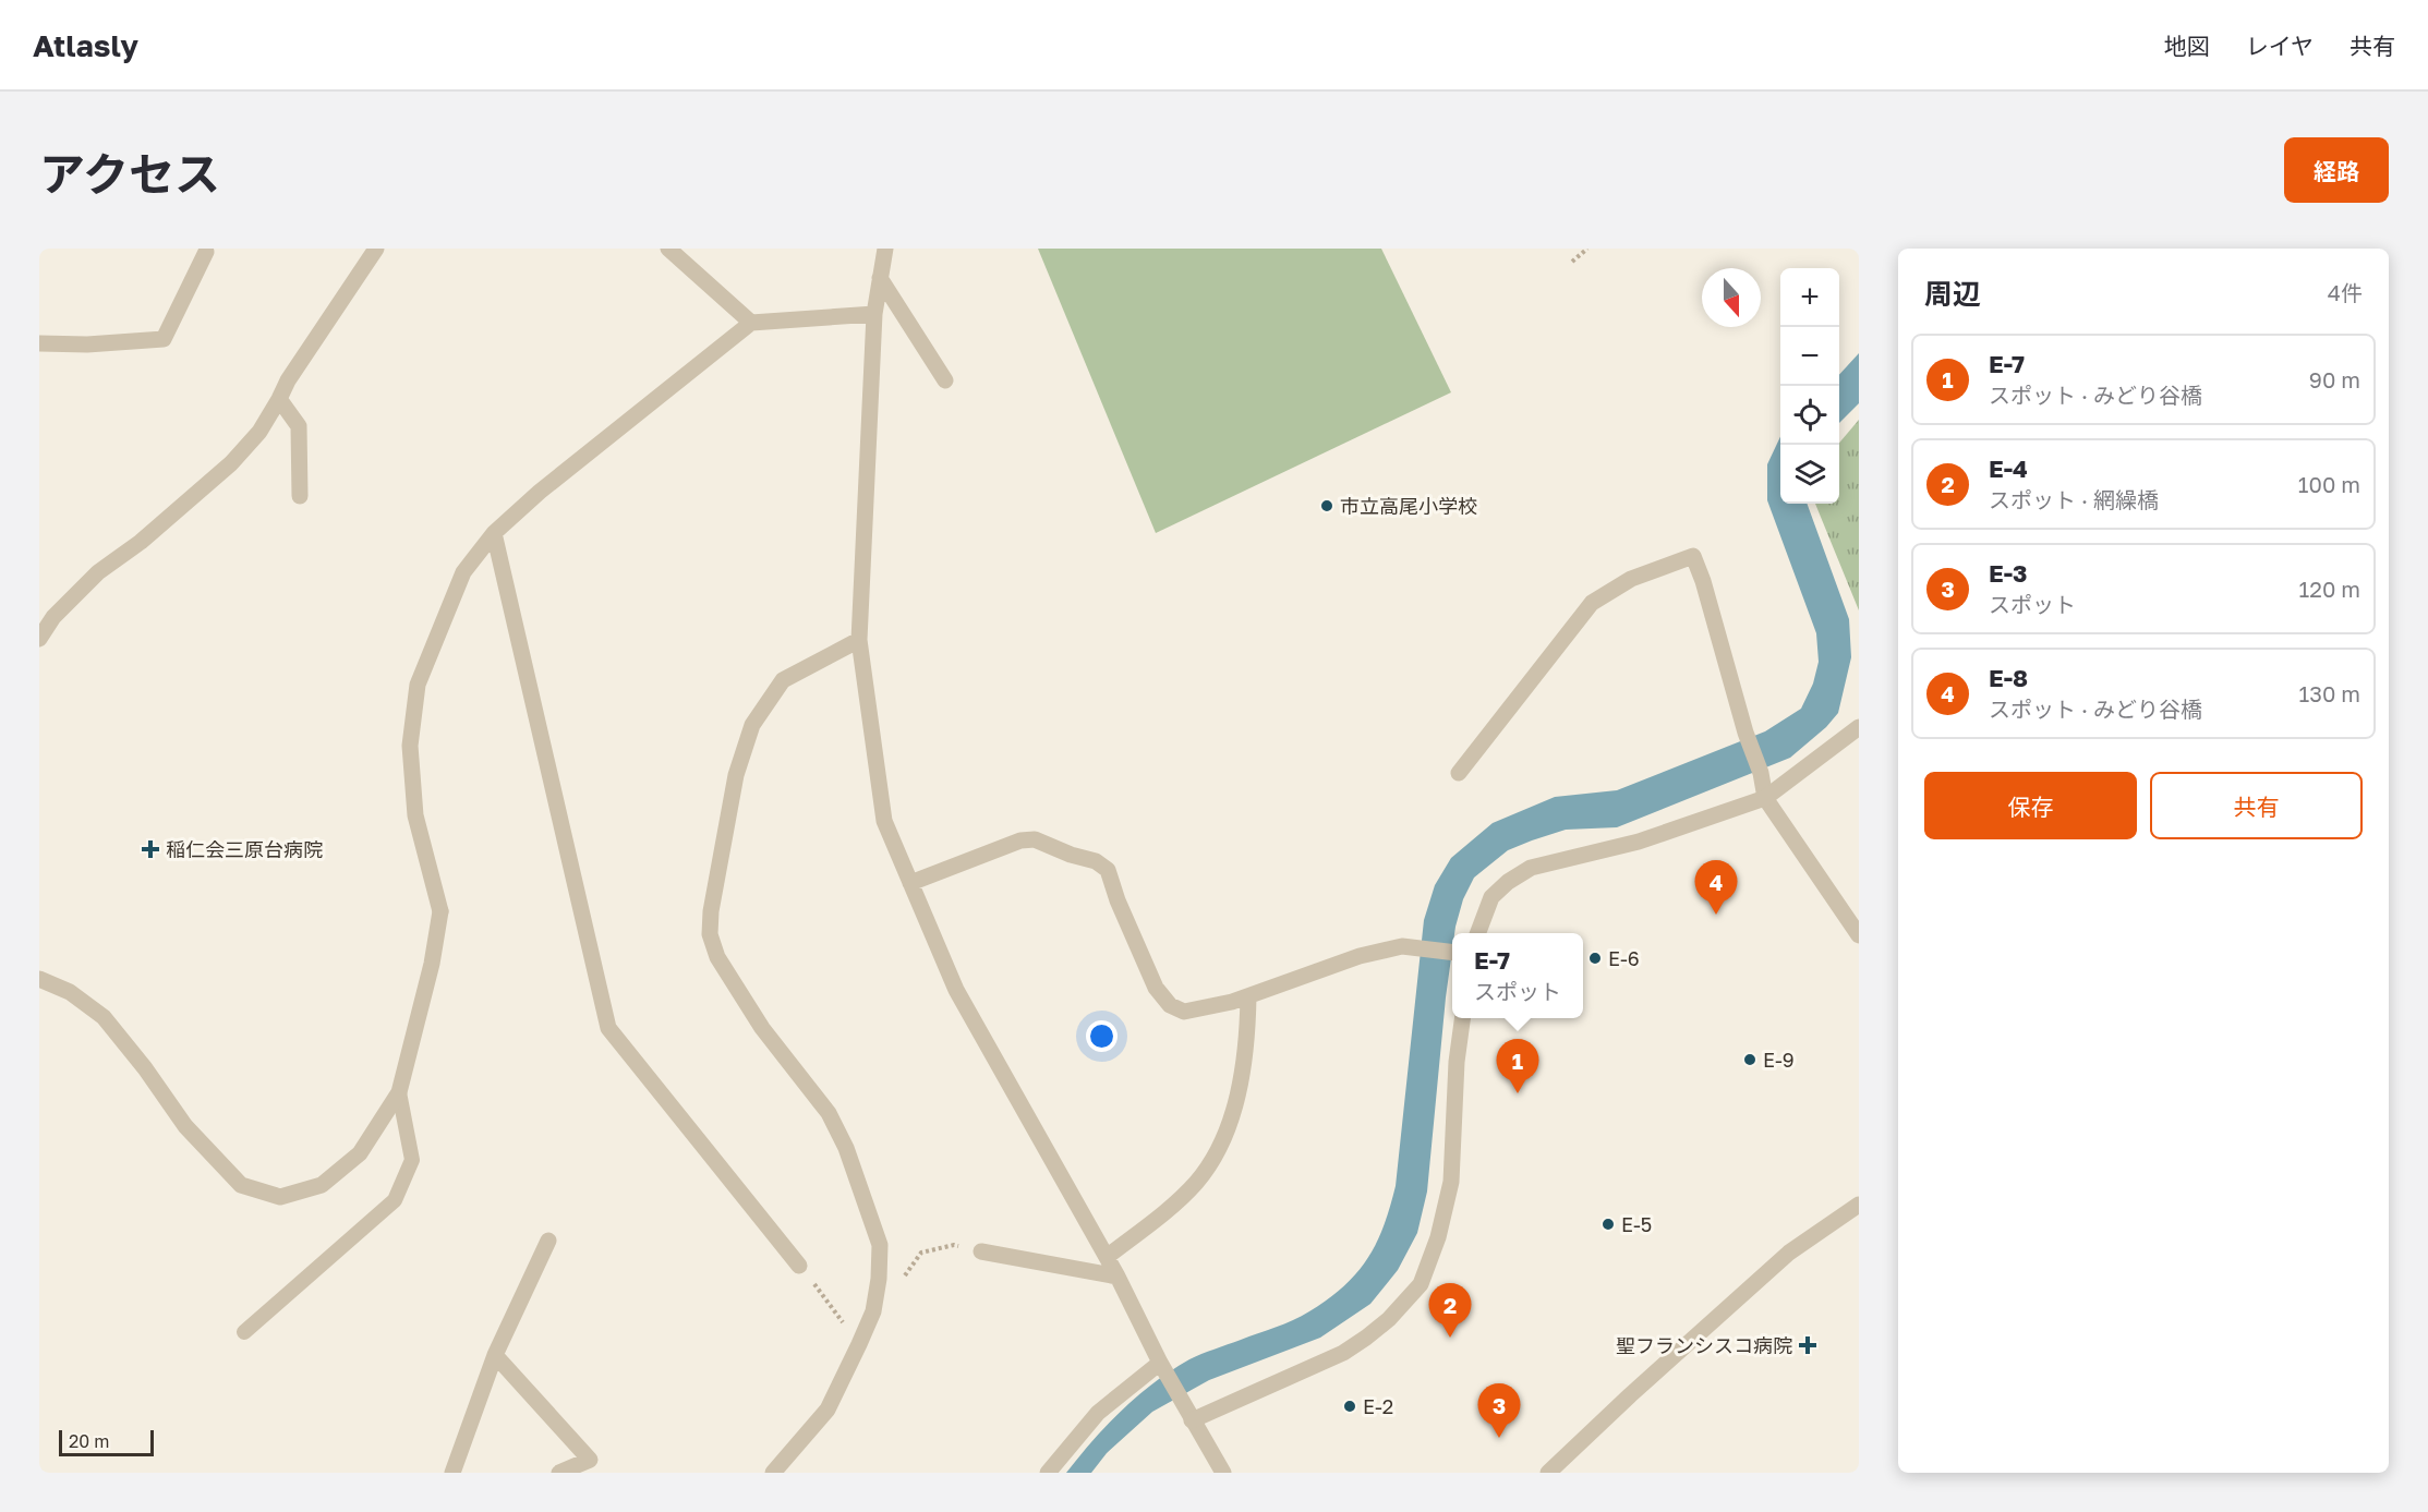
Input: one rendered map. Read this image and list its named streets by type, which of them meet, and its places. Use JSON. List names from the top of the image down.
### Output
{
  "places": {
    "other": [
      "市立高尾小学校",
      "E-6",
      "E-9",
      "E-5",
      "E-2"
    ],
    "health": ["稲仁会三原台病院", "聖フランシスコ病院"]
  },
  "scale_bar": "20 m",
  "north": "bottom",
  "page": {
    "header": "Atlasly",
    "nav": ["地図", "レイヤ", "共有"],
    "title": "アクセス",
    "buttons": [
      "経路",
      ["保存", "共有"]
    ],
    "heading": ["周辺", "4件"],
    "map_buttons": ["+", "−"],
    "list": [
      {
        "mark": "1",
        "name": "E-7",
        "note": "スポット · みどり谷橋",
        "value": "90 m"
      },
      {
        "mark": "2",
        "name": "E-4",
        "note": "スポット · 網繰橋",
        "value": "100 m"
      },
      {
        "mark": "3",
        "name": "E-3",
        "note": "スポット",
        "value": "120 m"
      },
      {
        "mark": "4",
        "name": "E-8",
        "note": "スポット · みどり谷橋",
        "value": "130 m"
      }
    ],
    "pins": [
      "4",
      "1",
      "2",
      "3"
    ],
    "popup": ["E-7", "スポット"],
    "scale": "20 m"
  }
}
